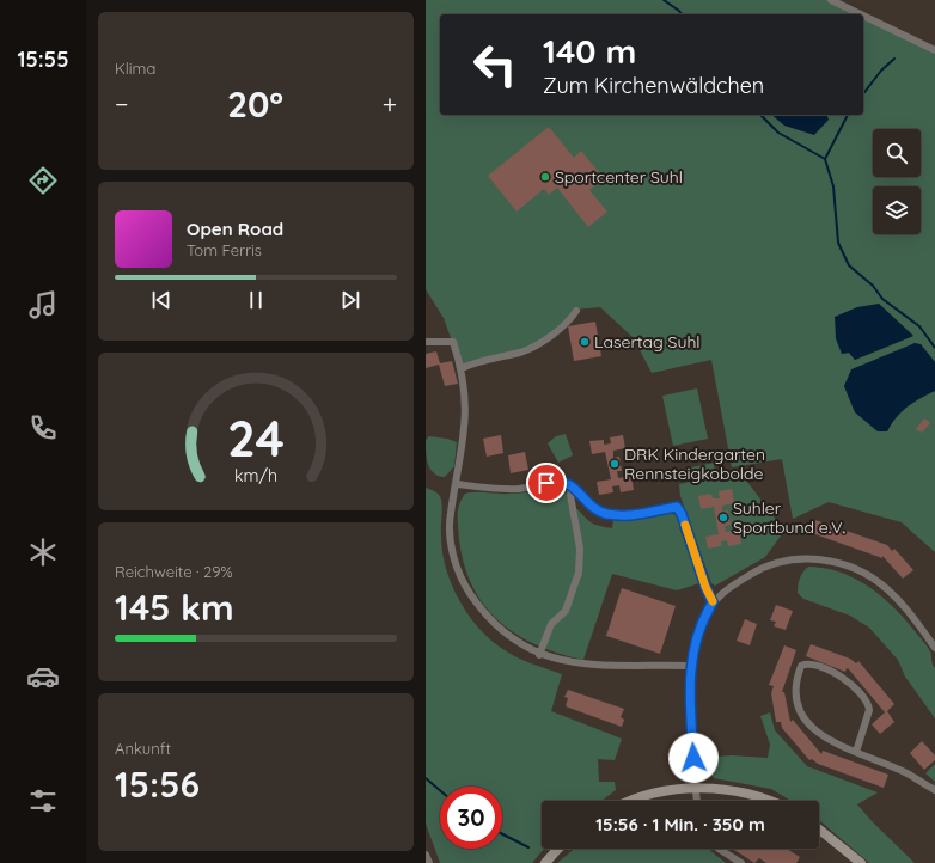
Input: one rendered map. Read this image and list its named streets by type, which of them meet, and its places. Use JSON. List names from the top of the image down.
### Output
{
  "places": [
    "Sportcenter Suhl",
    "Lasertag Suhl",
    "DRK Kindergarten Rennsteigkobolde",
    "Suhler Sportbund e.V."
  ],
  "page": {
    "tabs": "15:55",
    "tile": [
      "Klima",
      ["Reichweite · 29%", "145 km"],
      ["Ankunft", "15:56"]
    ],
    "turn": ["140 m", "Zum Kirchenwäldchen"],
    "heat": ["−", "20°", "+"],
    "song": ["Open Road", "Tom Ferris"],
    "limit": "30",
    "trip": "15:56 · 1 Min. · 350 m",
    "gauge": ["24", "km/h"]
  }
}
